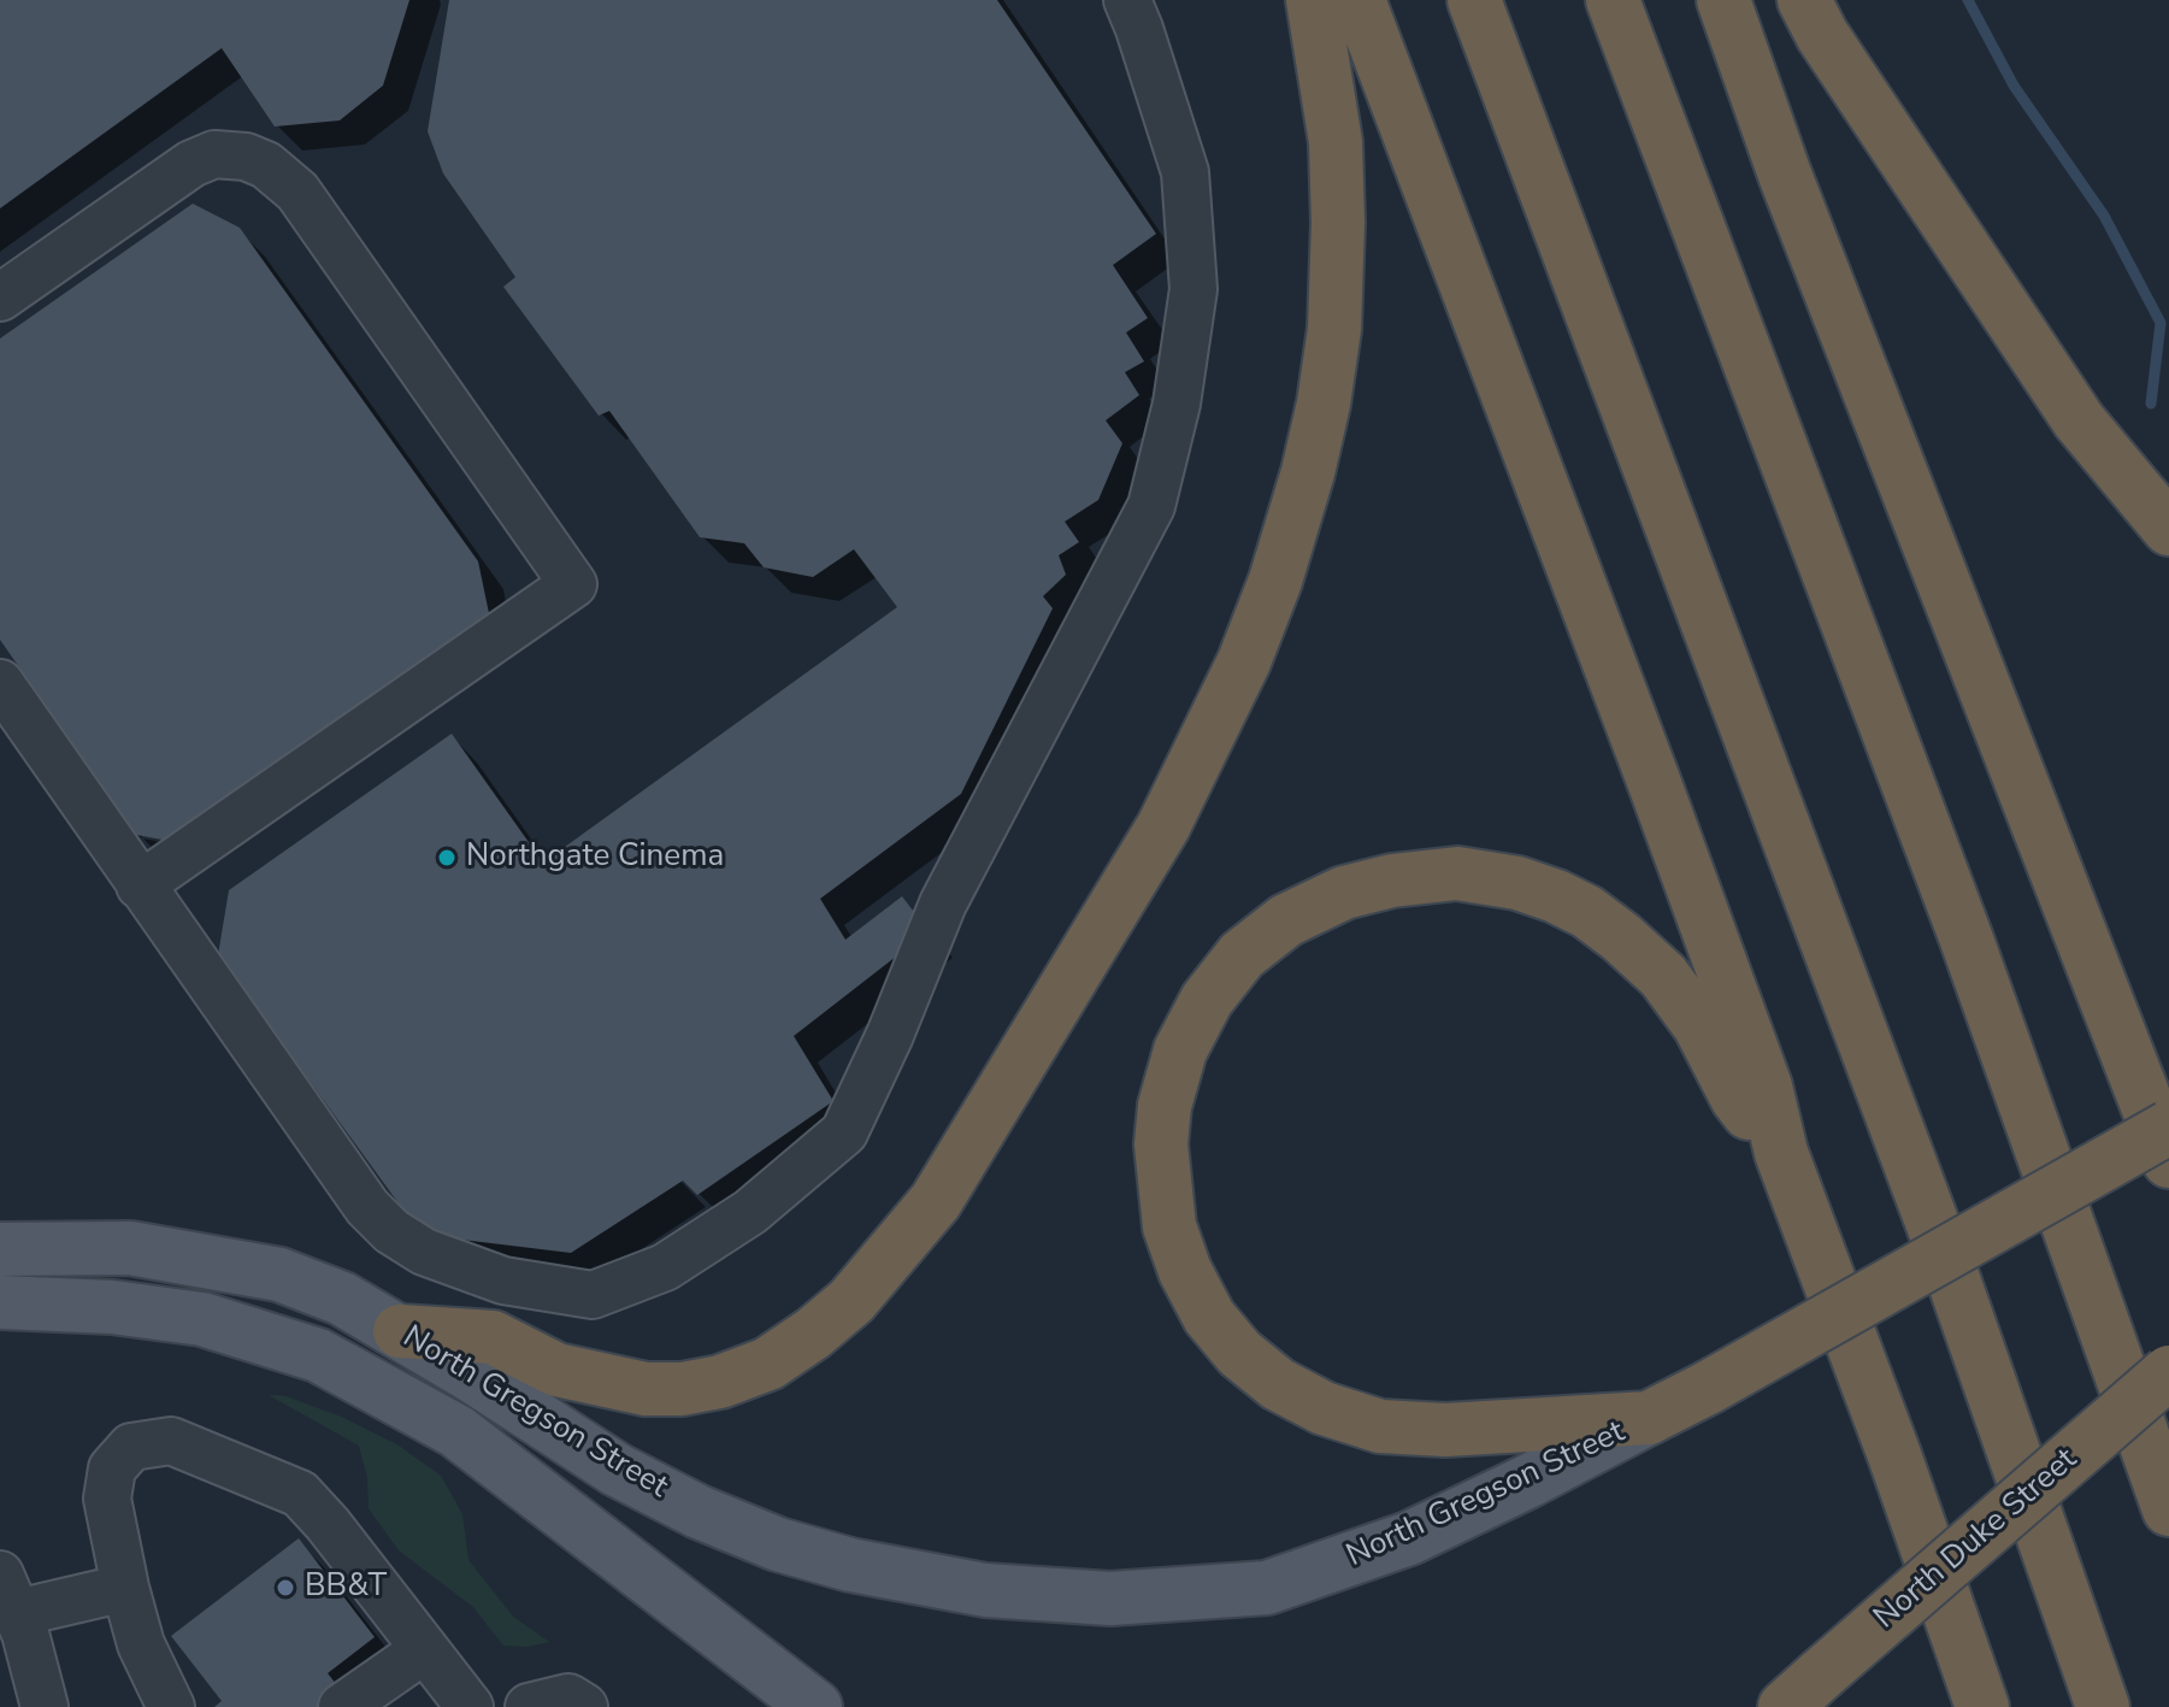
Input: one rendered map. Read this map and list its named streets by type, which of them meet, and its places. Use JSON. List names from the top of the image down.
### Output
{
  "streets": {
    "highway": ["North Gregson Street", "North Duke Street"]
  },
  "places": ["Northgate Cinema", "BB&T"]
}
